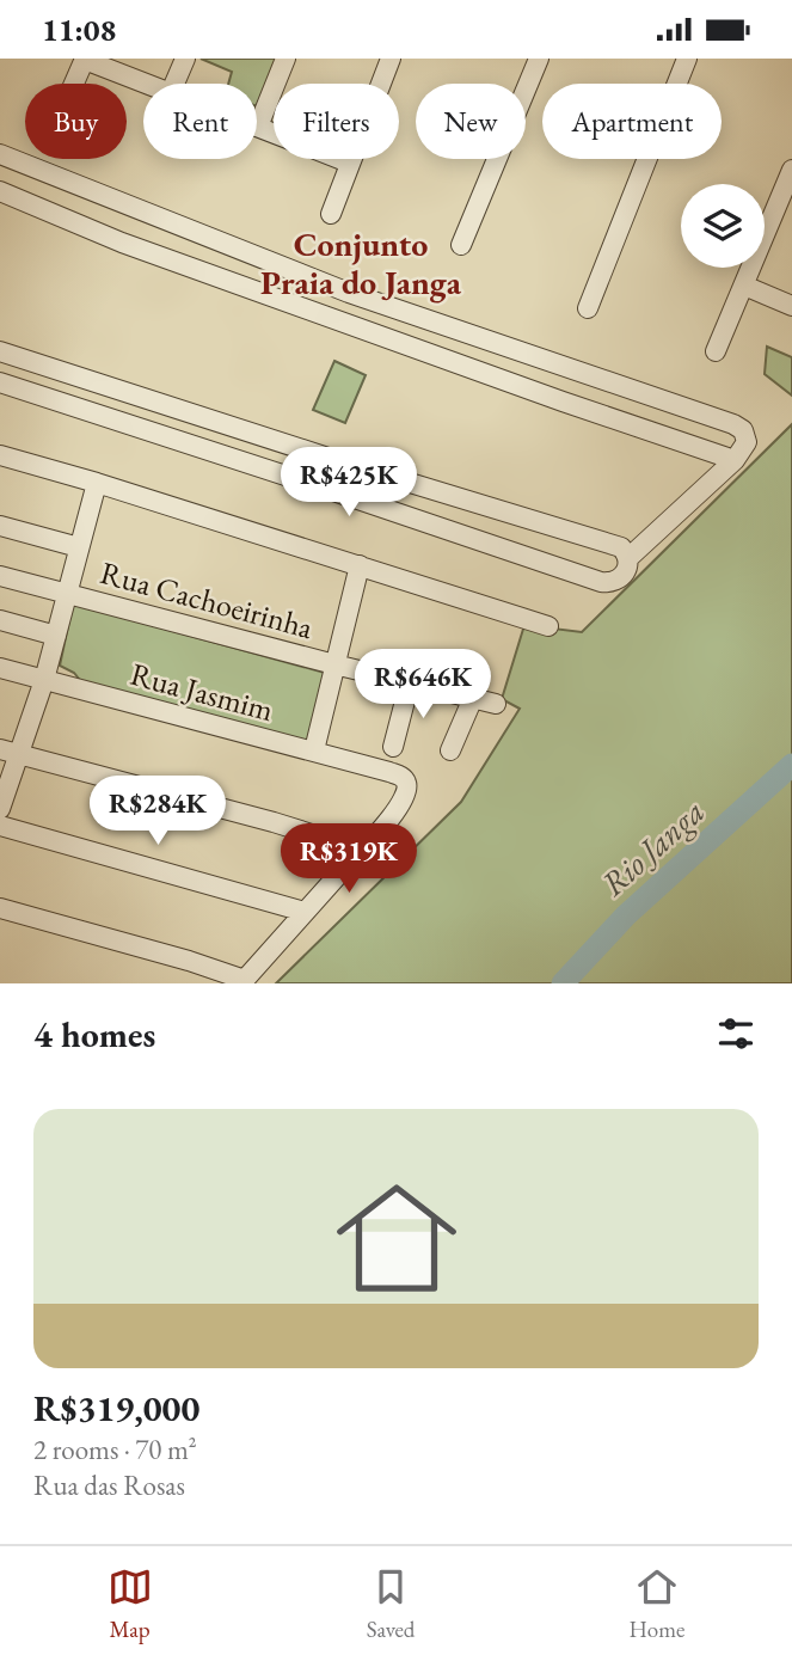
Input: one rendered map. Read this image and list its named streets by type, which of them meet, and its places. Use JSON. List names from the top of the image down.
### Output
{
  "streets": {
    "street": ["Rua Cachoeirinha", "Rua Jasmim"]
  },
  "districts": ["Conjunto Praia do Janga"],
  "water": ["Rio Janga"],
  "page": {
    "status": "11:08",
    "chip": [
      "Buy",
      "Rent",
      "Filters",
      "New",
      "Apartment"
    ],
    "price": [
      "R$425K",
      "R$646K",
      "R$284K",
      "R$319K"
    ],
    "heading": "4 homes",
    "list": [
      {
        "name": "R$319,000",
        "note": "2 rooms · 70 m² · Rua das Rosas"
      }
    ],
    "tabs": ["Map", "Saved", "Home"]
  }
}
